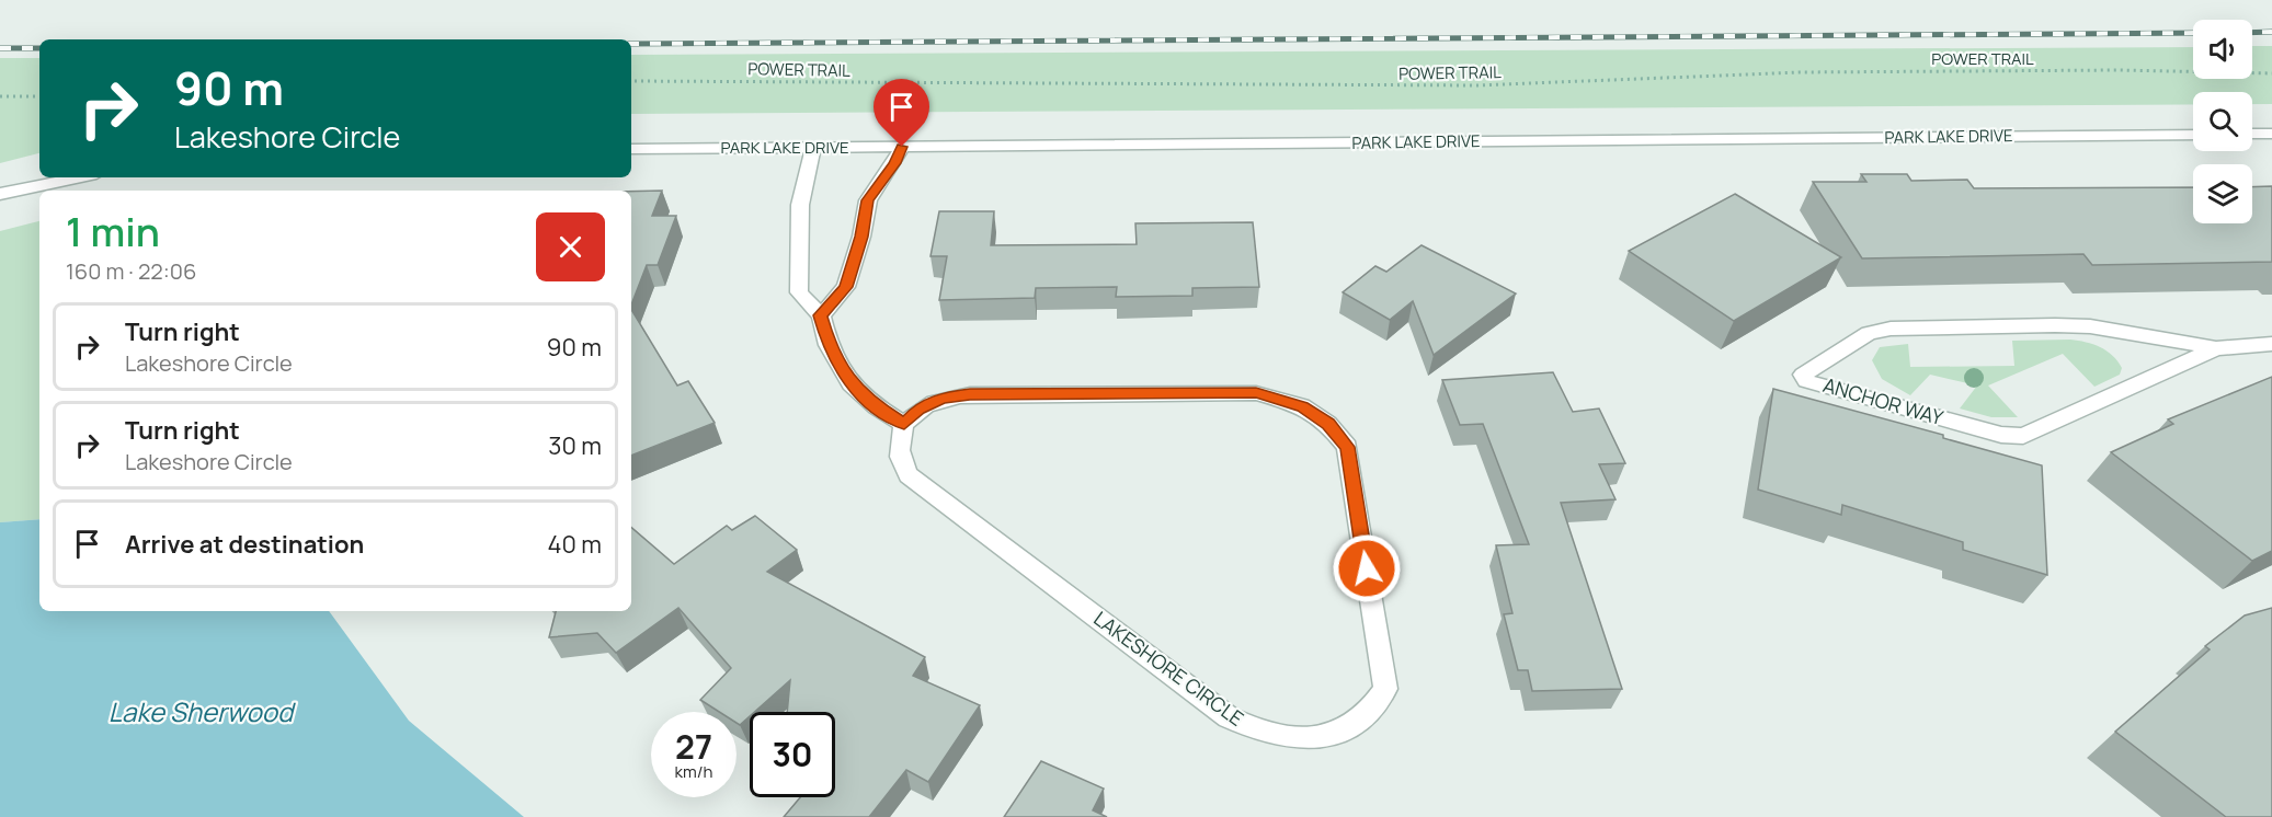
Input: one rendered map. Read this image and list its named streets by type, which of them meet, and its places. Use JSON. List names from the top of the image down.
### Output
{
  "streets": {
    "street": ["PARK LAKE DRIVE", "ANCHOR WAY", "LAKESHORE CIRCLE"],
    "path": ["POWER TRAIL"]
  },
  "water": ["Lake Sherwood"],
  "page": {
    "turn": ["90 m", "Lakeshore Circle"],
    "heading": ["1 min", "160 m · 22:06"],
    "list": [
      {
        "name": "Turn right",
        "note": "Lakeshore Circle",
        "value": "90 m"
      },
      {
        "name": "Turn right",
        "note": "Lakeshore Circle",
        "value": "30 m"
      },
      {
        "name": "Arrive at destination",
        "value": "40 m"
      }
    ],
    "speed": "27 km/h",
    "limit": "30"
  }
}
